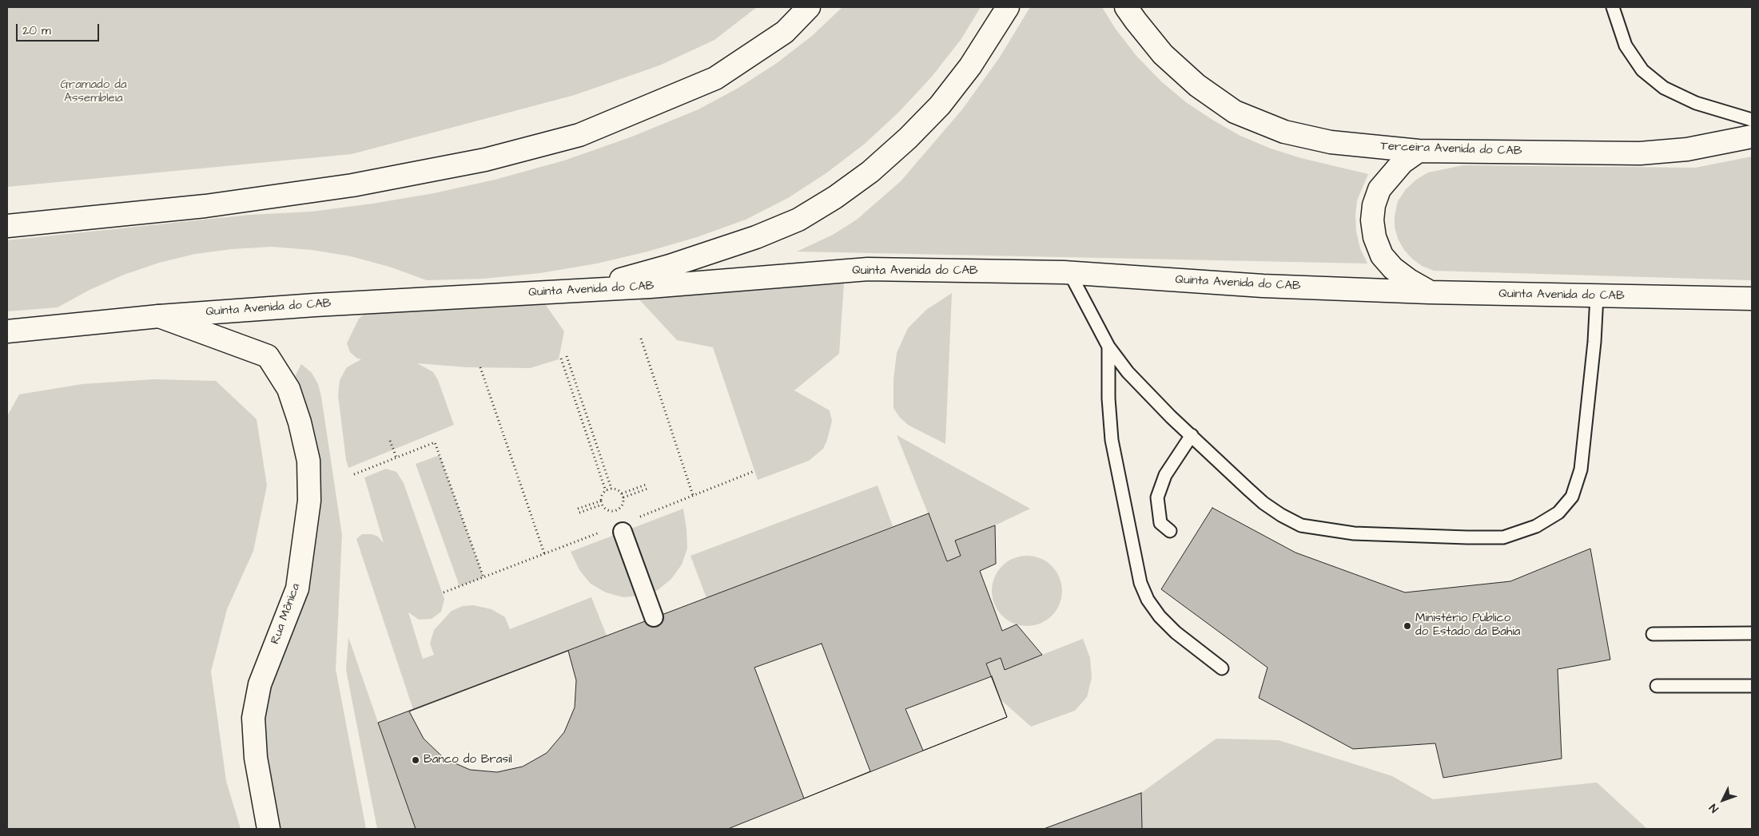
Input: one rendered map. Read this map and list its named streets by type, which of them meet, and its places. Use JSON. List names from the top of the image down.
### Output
{
  "streets": {
    "main road": ["Terceira Avenida do CAB", "Quinta Avenida do CAB", "Rua Mônica"]
  },
  "crossings": [
    ["Quinta Avenida do CAB", "Rua Mônica"]
  ],
  "parks": ["Gramado da Assembleia"],
  "places": ["Ministério Público do Estado da Bahia", "Banco do Brasil"],
  "scale_bar": "20 m",
  "north": "bottom left"
}
